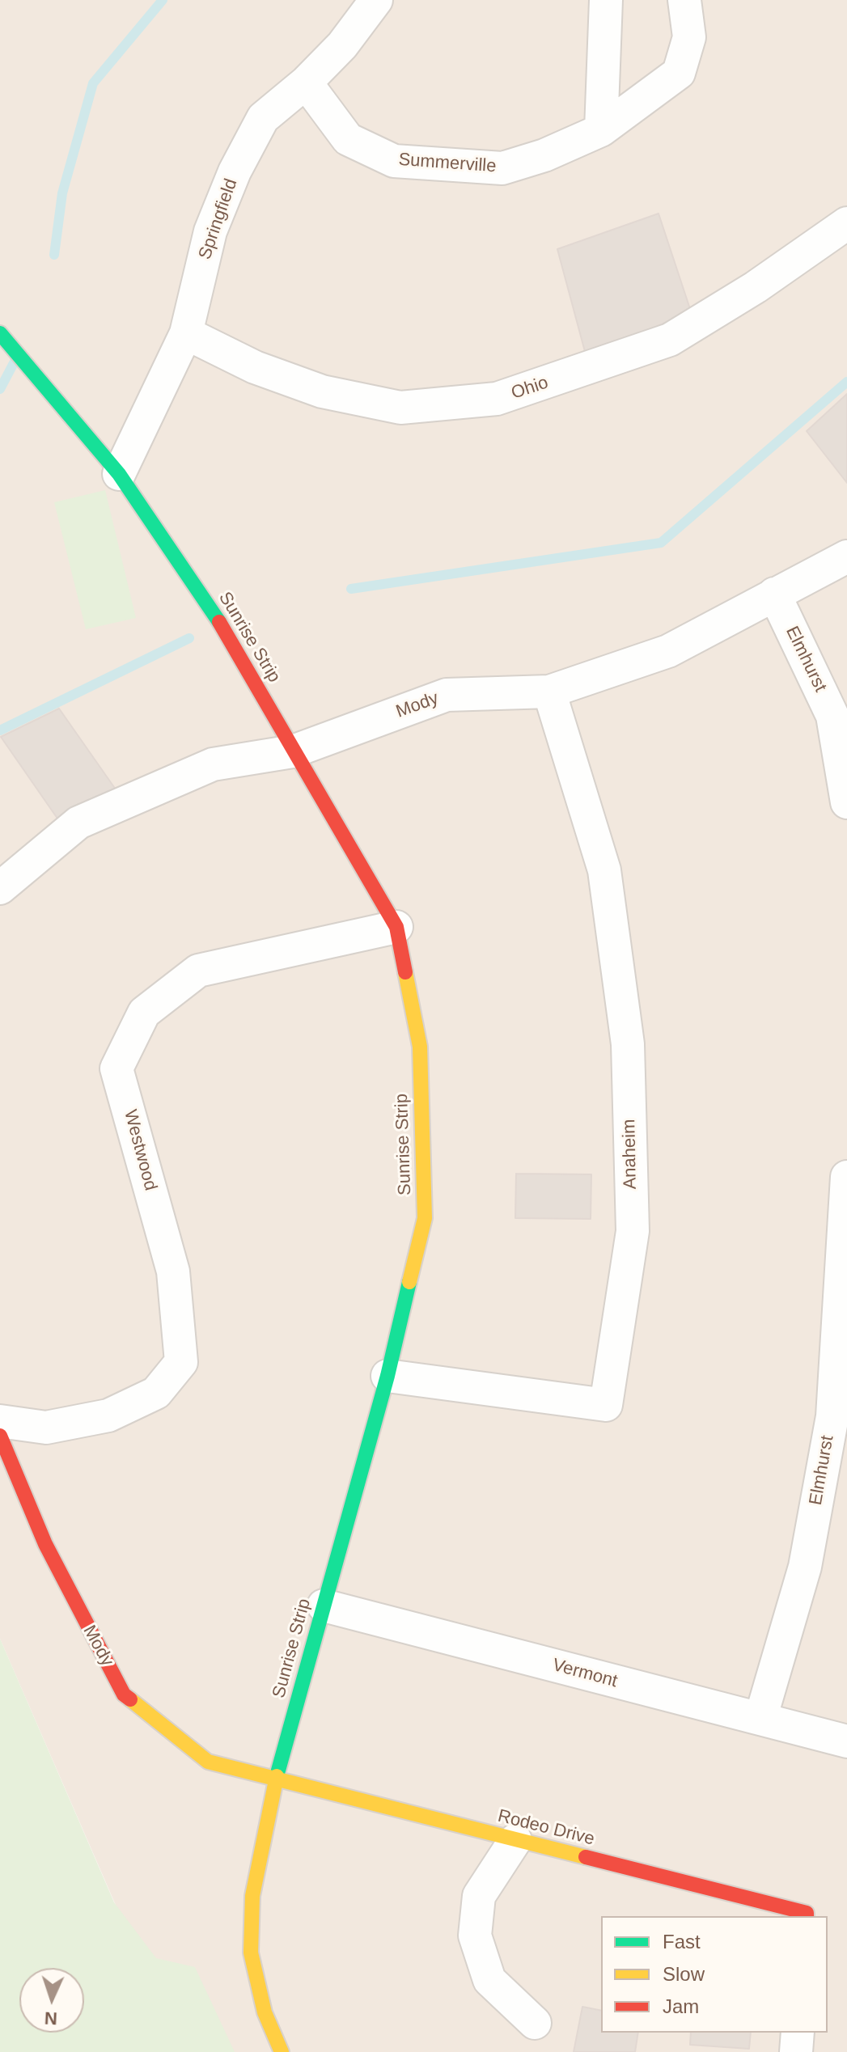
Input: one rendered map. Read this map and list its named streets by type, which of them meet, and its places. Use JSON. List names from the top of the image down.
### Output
{
  "streets": {
    "street": [
      "Summerville",
      "Springfield",
      "Ohio",
      "Sunrise Strip",
      "Elmhurst",
      "Mody",
      "Westwood",
      "Anaheim",
      "Vermont",
      "Rodeo Drive"
    ]
  },
  "crossings": [
    ["Summerville", "Springfield"],
    ["Springfield", "Ohio"],
    ["Springfield", "Sunrise Strip"],
    ["Sunrise Strip", "Mody"],
    ["Sunrise Strip", "Westwood"],
    ["Sunrise Strip", "Anaheim"],
    ["Sunrise Strip", "Vermont"],
    ["Sunrise Strip", "Rodeo Drive"],
    ["Elmhurst", "Mody"],
    ["Elmhurst", "Vermont"],
    ["Mody", "Anaheim"],
    ["Mody", "Rodeo Drive"]
  ],
  "legend": ["Fast", "Slow", "Jam"],
  "north": "bottom"
}
